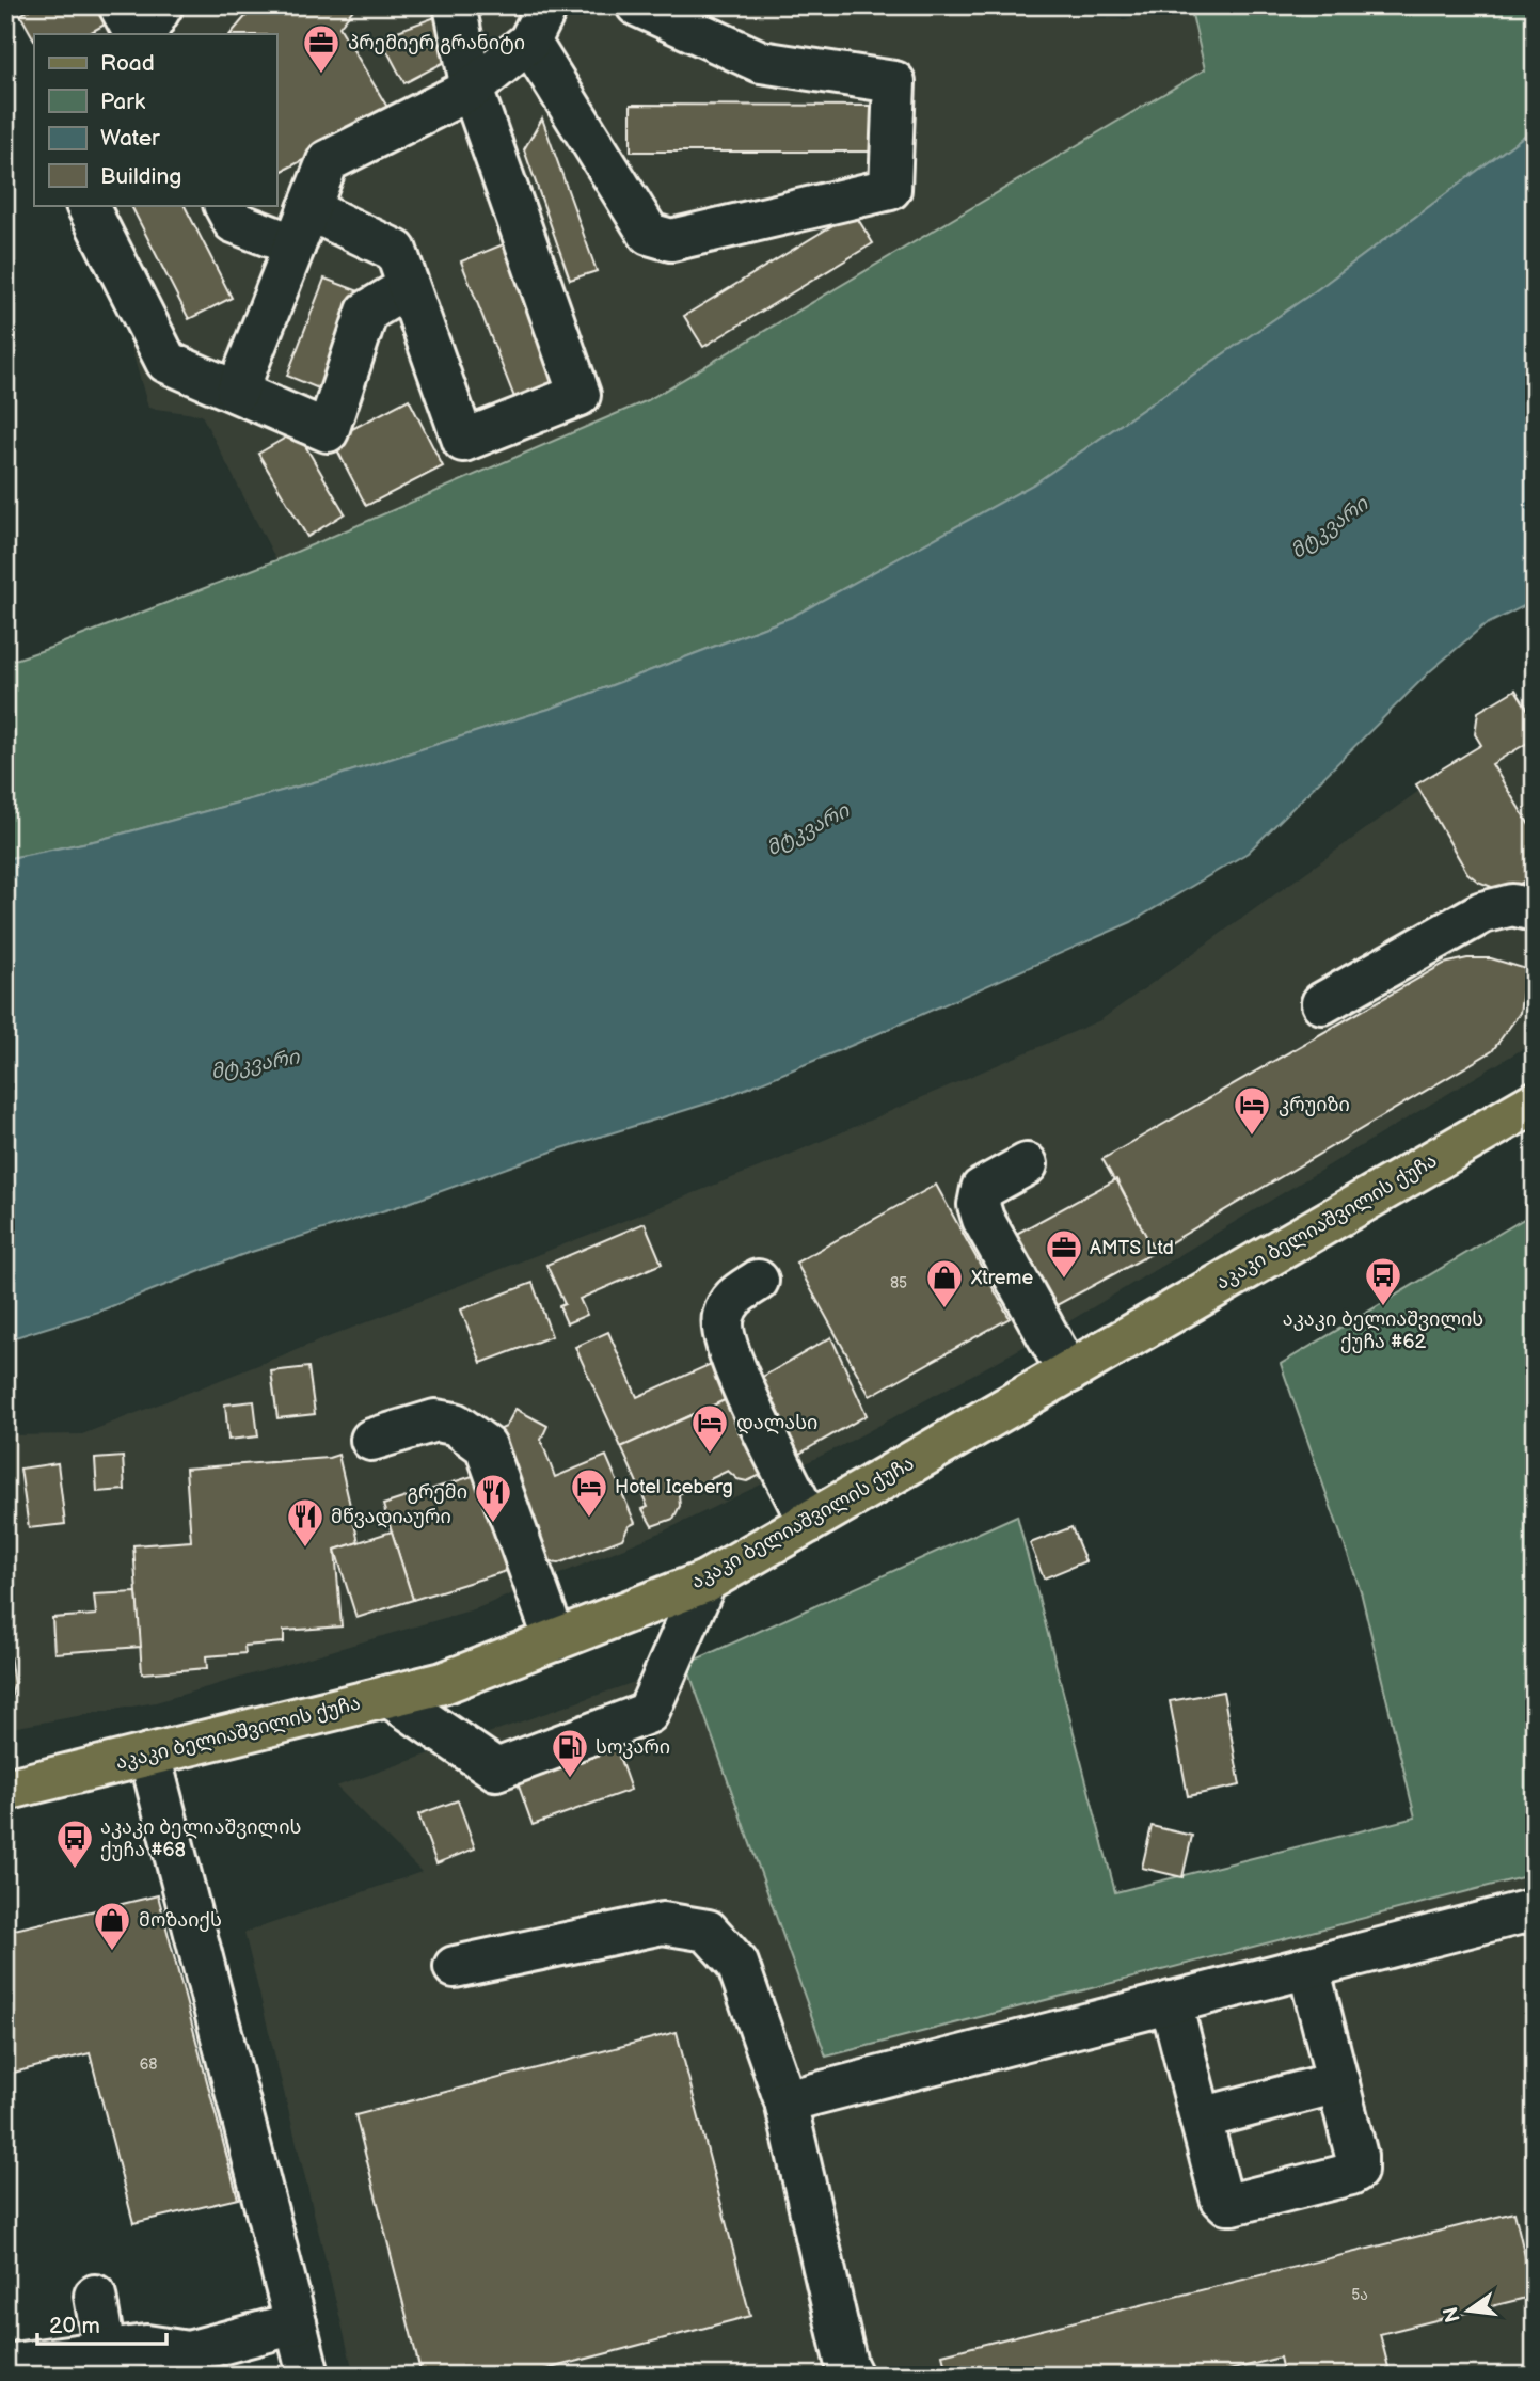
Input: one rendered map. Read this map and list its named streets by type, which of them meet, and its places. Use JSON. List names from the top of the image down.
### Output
{
  "streets": {
    "main road": ["აკაკი ბელიაშვილის ქუჩა"]
  },
  "water": ["მტკვარი"],
  "places": {
    "office": ["პრემიერ გრანიტი", "AMTS Ltd"],
    "hotel": ["კრუიზი", "დალასი", "Hotel Iceberg"],
    "bus stop": ["აკაკი ბელიაშვილის ქუჩა #62", "აკაკი ბელიაშვილის ქუჩა #68"],
    "shop": ["Xtreme", "მოზაიქს"],
    "restaurant": ["გრემი", "მწვადიაური"],
    "fuel station": ["სოკარი"]
  },
  "house_numbers": ["85", "68", "5ა"],
  "legend": [
    "Road",
    "Park",
    "Water",
    "Building"
  ],
  "scale_bar": "20 m",
  "north": "left"
}
